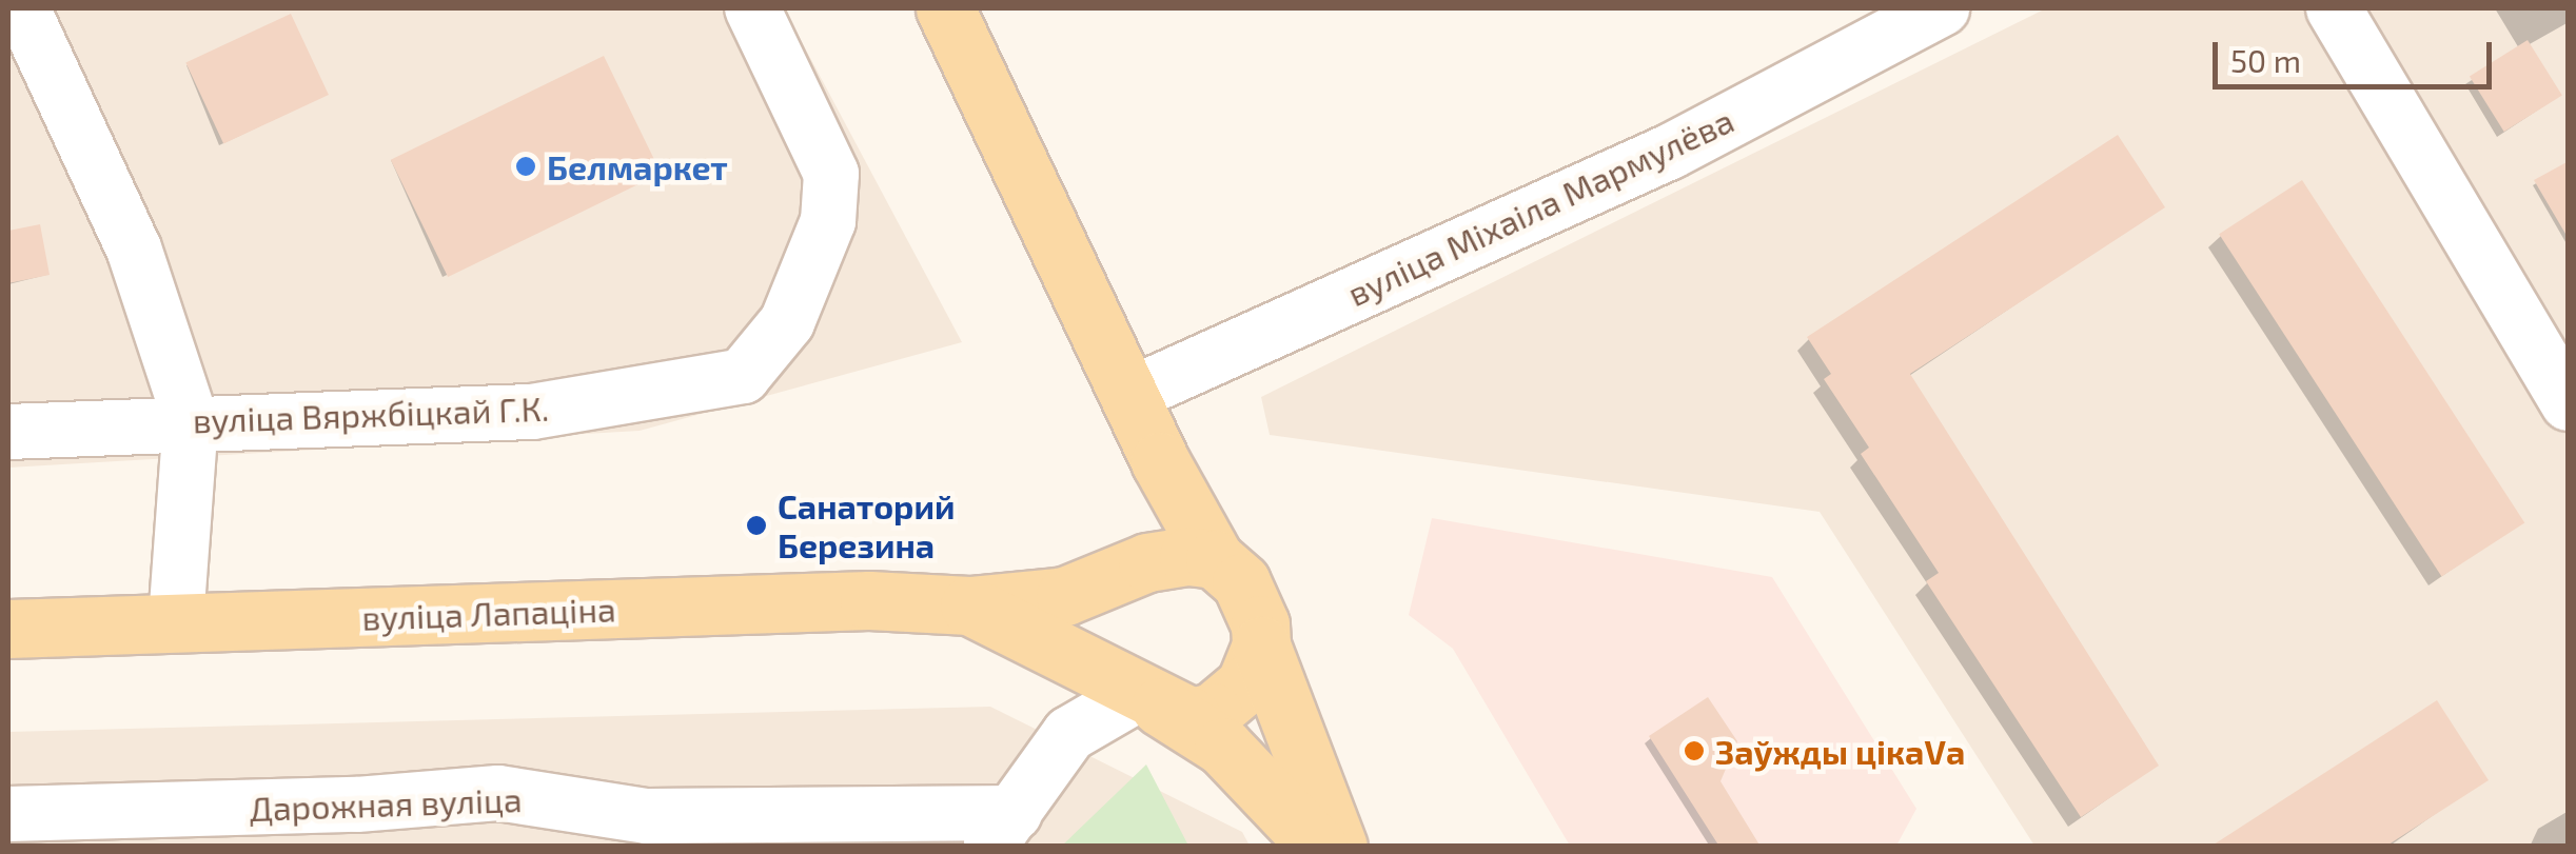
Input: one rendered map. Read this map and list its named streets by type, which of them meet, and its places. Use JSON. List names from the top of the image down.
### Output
{
  "streets": {
    "main road": ["вуліца Лапаціна"],
    "street": ["вуліца Міхаіла Мармулёва", "вуліца Вяржбіцкай Г.К.", "Дарожная вуліца"]
  },
  "places": ["Белмаркет", "Санаторий Березина", "Заўжды цікаVа"],
  "scale_bar": "50 m"
}
